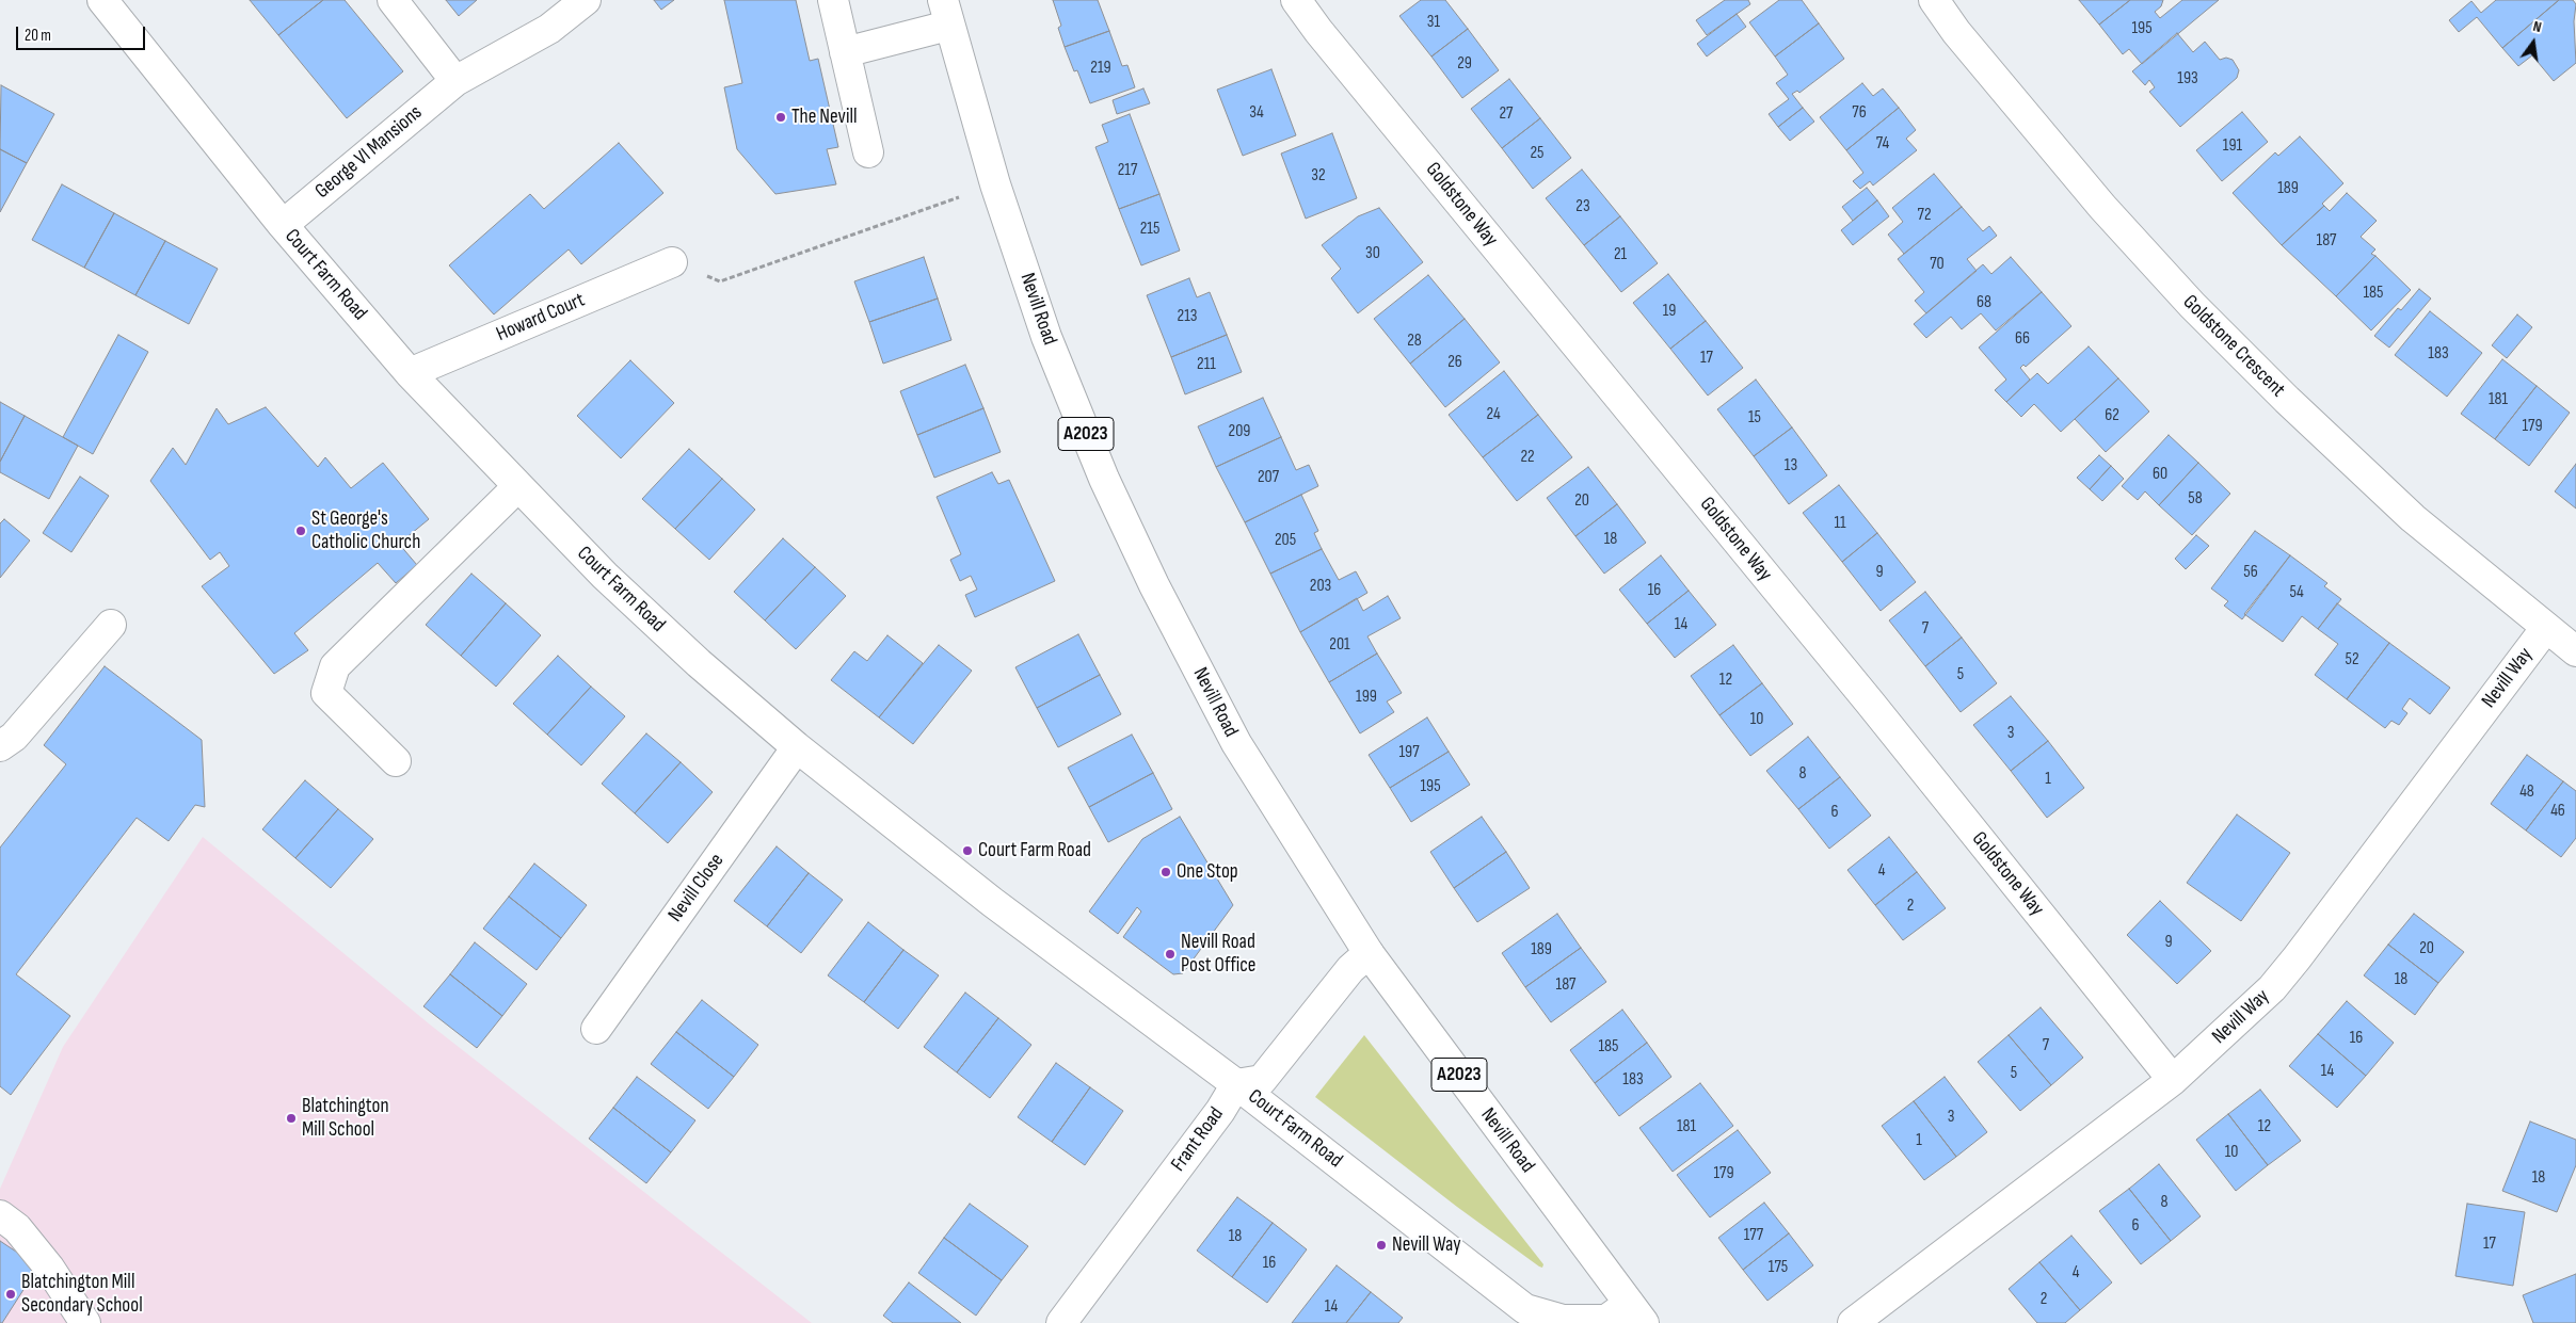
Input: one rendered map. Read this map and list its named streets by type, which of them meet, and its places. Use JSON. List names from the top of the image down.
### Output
{
  "streets": {
    "street": [
      "George VI Mansions",
      "Goldstone Way",
      "Court Farm Road",
      "Nevill Road",
      "Howard Court",
      "Goldstone Crescent",
      "A2023",
      "Nevill Way",
      "Nevill Close",
      "Frant Road"
    ]
  },
  "crossings": [
    ["George VI Mansions", "Court Farm Road"],
    ["Goldstone Way", "Nevill Way"],
    ["Court Farm Road", "Nevill Road"],
    ["Court Farm Road", "Howard Court"],
    ["Court Farm Road", "Nevill Close"],
    ["Court Farm Road", "Frant Road"],
    ["Goldstone Crescent", "Nevill Way"]
  ],
  "places": [
    "The Nevill",
    "St George's Catholic Church",
    "Court Farm Road",
    "One Stop",
    "Nevill Road Post Office",
    "Blatchington Mill School",
    "Nevill Way",
    "Blatchington Mill Secondary School"
  ],
  "house_numbers": [
    "31",
    "195",
    "29",
    "219",
    "193",
    "34",
    "76",
    "27",
    "74",
    "191",
    "25",
    "217",
    "32",
    "189",
    "23",
    "72",
    "215",
    "187",
    "30",
    "21",
    "70",
    "185",
    "68",
    "19",
    "213",
    "66",
    "28",
    "183",
    "17",
    "26",
    "211",
    "181",
    "24",
    "62",
    "15",
    "179",
    "209",
    "22",
    "13",
    "60",
    "207",
    "58",
    "20",
    "11",
    "18",
    "205",
    "9",
    "56",
    "203",
    "16",
    "54",
    "14",
    "7",
    "201",
    "52",
    "5",
    "12",
    "199",
    "10",
    "3",
    "197",
    "8",
    "1",
    "195",
    "48",
    "46",
    "6",
    "4",
    "2",
    "9",
    "20",
    "189",
    "18",
    "187",
    "16",
    "7",
    "185",
    "14",
    "5",
    "183",
    "3",
    "181",
    "12",
    "1",
    "10",
    "179",
    "18",
    "8",
    "6",
    "177",
    "18",
    "17",
    "16",
    "175",
    "4",
    "2",
    "14"
  ],
  "scale_bar": "20 m",
  "north": "top"
}
